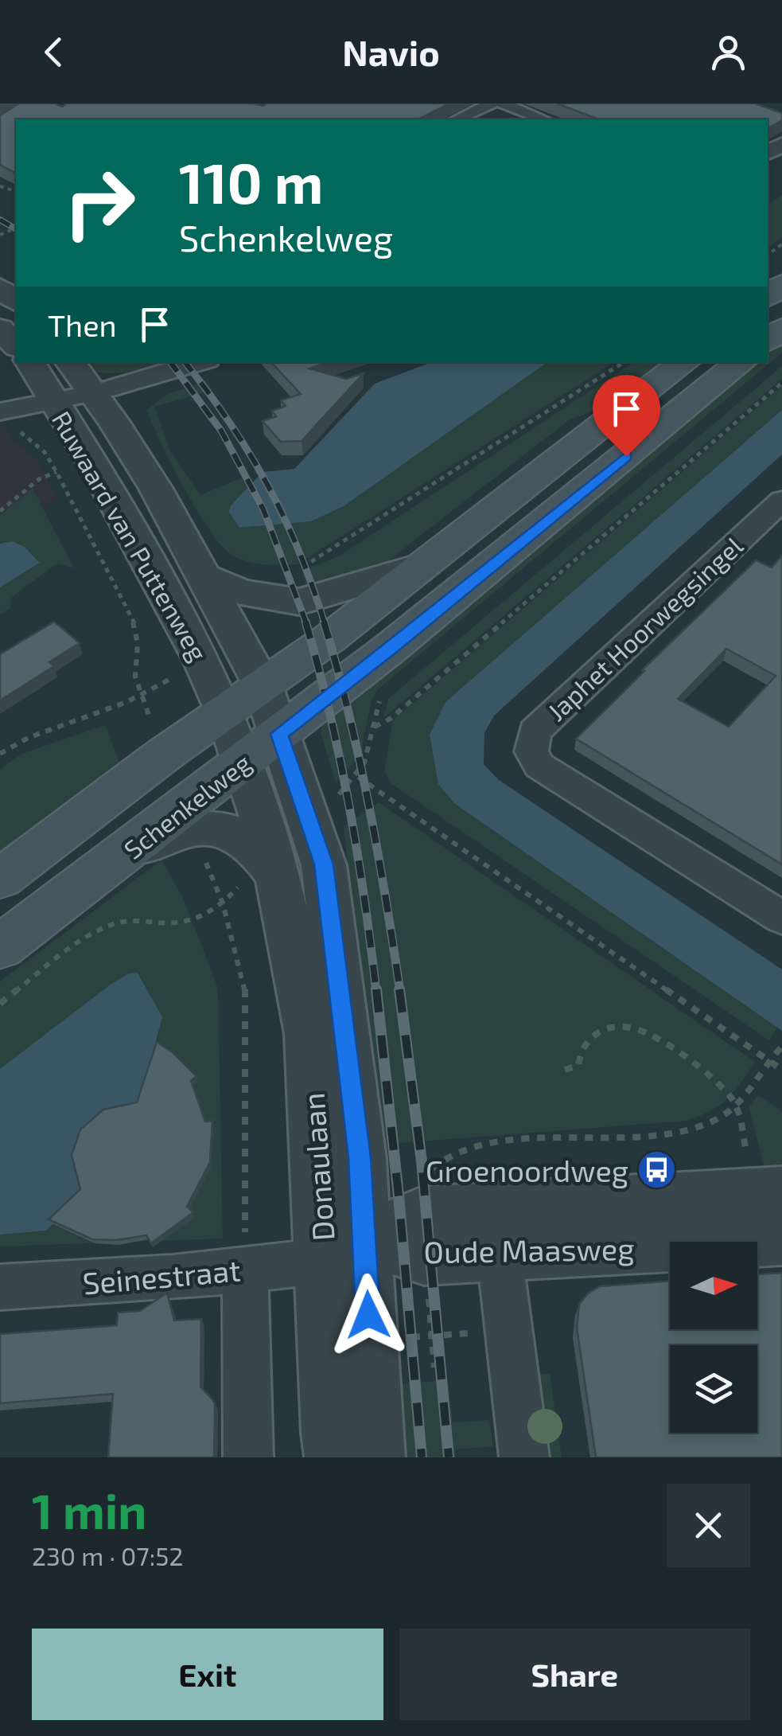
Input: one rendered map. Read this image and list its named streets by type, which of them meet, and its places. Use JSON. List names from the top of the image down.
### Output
{
  "streets": {
    "main road": ["Schenkelweg"],
    "street": [
      "Ruwaard van Puttenweg",
      "Japhet Hoorwegsingel",
      "Donaulaan",
      "Oude Maasweg",
      "Seinestraat"
    ]
  },
  "crossings": [
    ["Ruwaard van Puttenweg", "Schenkelweg"],
    ["Ruwaard van Puttenweg", "Donaulaan"],
    ["Schenkelweg", "Donaulaan"],
    ["Donaulaan", "Oude Maasweg"],
    ["Donaulaan", "Seinestraat"],
    ["Oude Maasweg", "Seinestraat"]
  ],
  "places": {
    "bus stop": ["Groenoordweg"]
  },
  "north": "right",
  "page": {
    "header": "Navio",
    "turn": ["110 m", "Schenkelweg"],
    "then": "Then",
    "heading": ["1 min", "230 m · 07:52"],
    "buttons": ["Exit", "Share"]
  }
}
